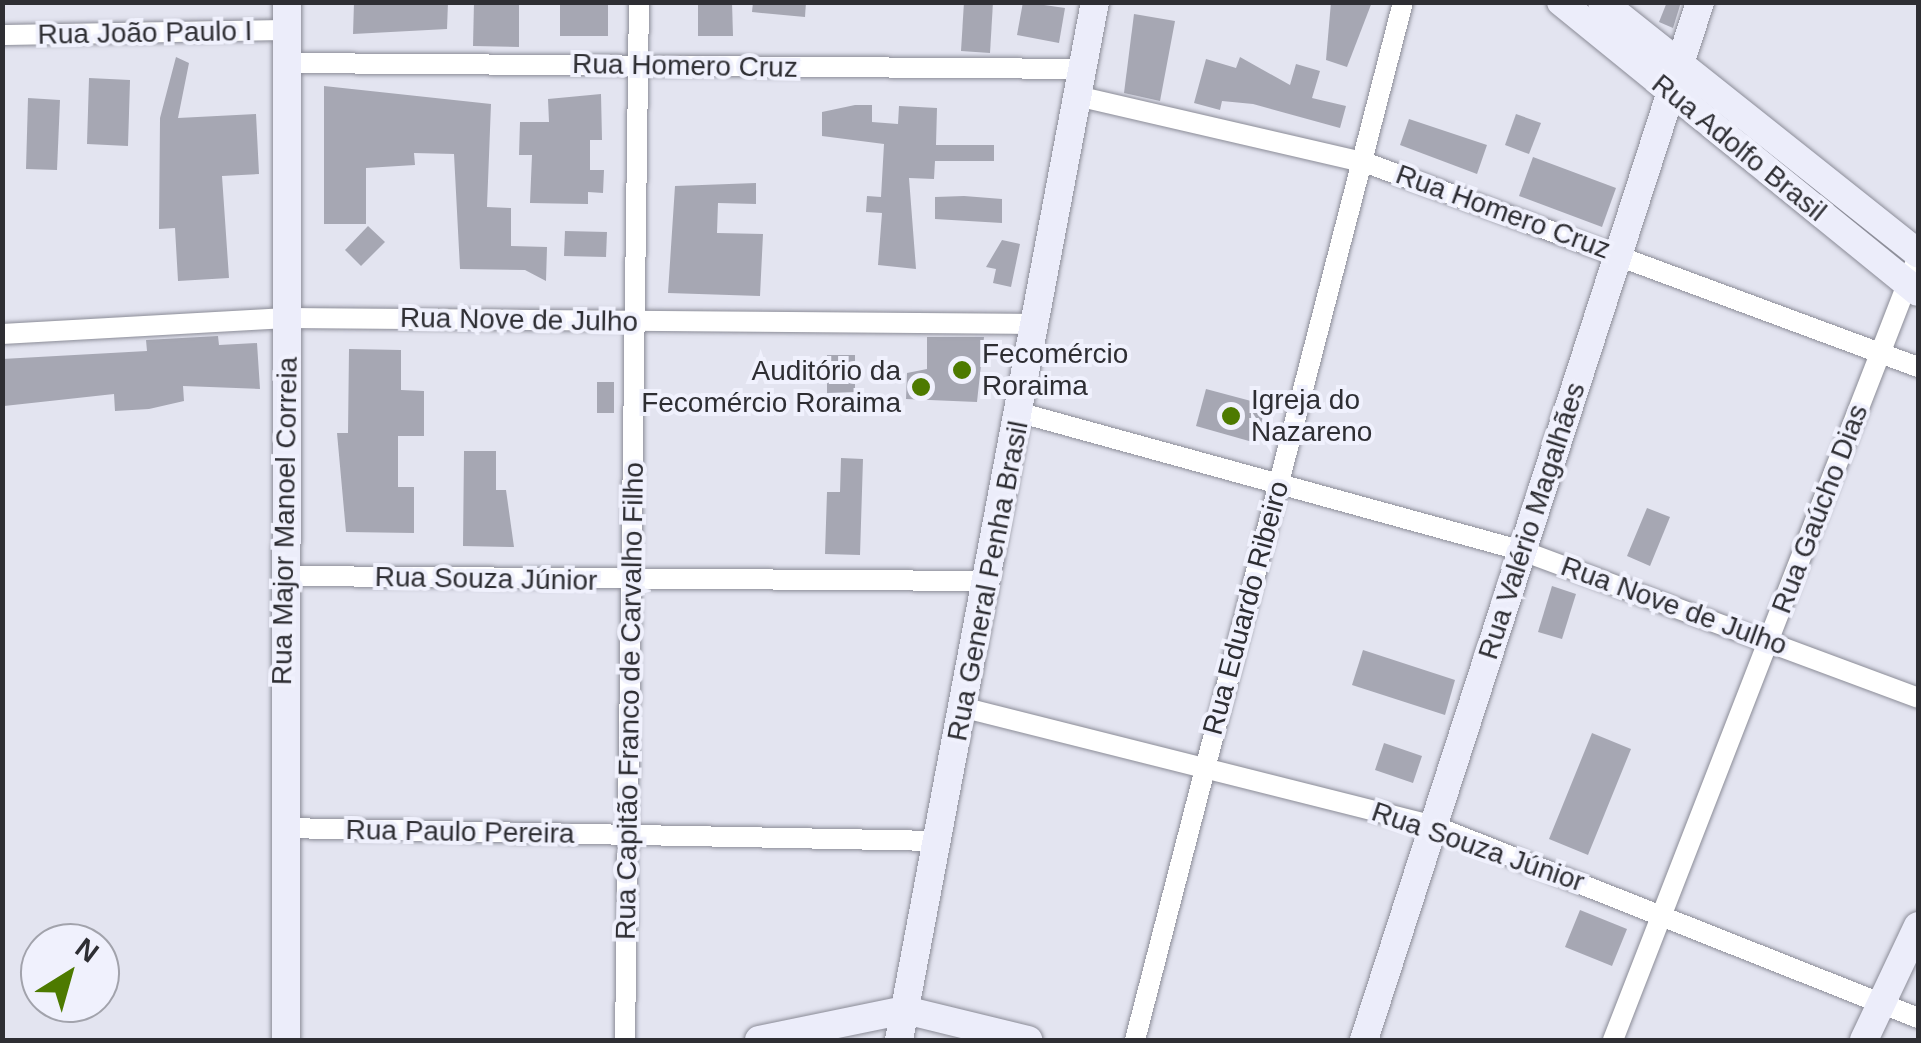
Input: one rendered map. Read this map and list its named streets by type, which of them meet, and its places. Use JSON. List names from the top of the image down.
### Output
{
  "streets": {
    "street": [
      "Rua João Paulo I",
      "Rua Homero Cruz",
      "Rua Adolfo Brasil",
      "Rua Nove de Julho",
      "Rua Gaúcho Dias",
      "Rua Major Manoel Correia",
      "Rua Valério Magalhães",
      "Rua Souza Júnior",
      "Rua General Penha Brasil",
      "Rua Eduardo Ribeiro",
      "Rua Capitão Franco de Carvalho Filho",
      "Rua Paulo Pereira"
    ]
  },
  "crossings": [
    ["Rua João Paulo I", "Rua Major Manoel Correia"],
    ["Rua Homero Cruz", "Rua Gaúcho Dias"],
    ["Rua Homero Cruz", "Rua Major Manoel Correia"],
    ["Rua Homero Cruz", "Rua Valério Magalhães"],
    ["Rua Homero Cruz", "Rua General Penha Brasil"],
    ["Rua Homero Cruz", "Rua Eduardo Ribeiro"],
    ["Rua Homero Cruz", "Rua Capitão Franco de Carvalho Filho"],
    ["Rua Adolfo Brasil", "Rua Gaúcho Dias"],
    ["Rua Adolfo Brasil", "Rua Valério Magalhães"],
    ["Rua Nove de Julho", "Rua Gaúcho Dias"],
    ["Rua Nove de Julho", "Rua Major Manoel Correia"],
    ["Rua Nove de Julho", "Rua Valério Magalhães"],
    ["Rua Nove de Julho", "Rua General Penha Brasil"],
    ["Rua Nove de Julho", "Rua Eduardo Ribeiro"],
    ["Rua Nove de Julho", "Rua Capitão Franco de Carvalho Filho"],
    ["Rua Gaúcho Dias", "Rua Souza Júnior"],
    ["Rua Major Manoel Correia", "Rua Souza Júnior"],
    ["Rua Major Manoel Correia", "Rua Paulo Pereira"],
    ["Rua Valério Magalhães", "Rua Souza Júnior"],
    ["Rua Souza Júnior", "Rua General Penha Brasil"],
    ["Rua Souza Júnior", "Rua Eduardo Ribeiro"],
    ["Rua Souza Júnior", "Rua Capitão Franco de Carvalho Filho"],
    ["Rua General Penha Brasil", "Rua Paulo Pereira"],
    ["Rua Capitão Franco de Carvalho Filho", "Rua Paulo Pereira"]
  ],
  "places": ["Fecomércio Roraima", "Auditório da Fecomércio Roraima", "Igreja do Nazareno"],
  "north": "top right"
}
